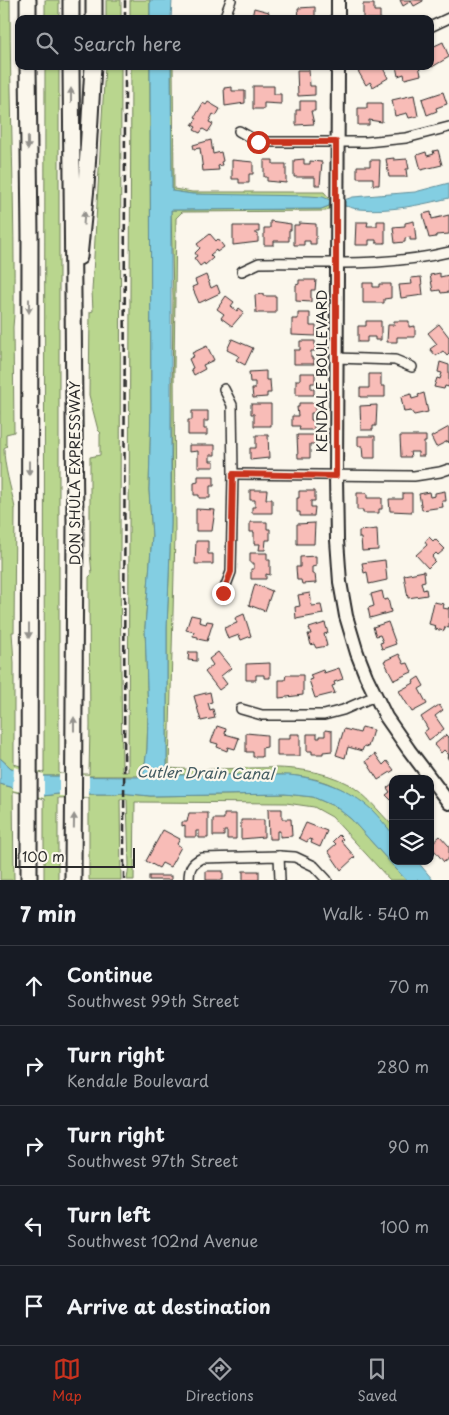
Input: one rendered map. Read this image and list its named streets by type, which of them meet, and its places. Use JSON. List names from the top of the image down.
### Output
{
  "streets": {
    "highway": ["DON SHULA EXPRESSWAY"],
    "street": ["KENDALE BOULEVARD"]
  },
  "water": ["Cutler Drain Canal"],
  "scale_bar": "100 m",
  "page": {
    "search": "Search here",
    "scale": "100 m",
    "heading": ["7 min", "Walk · 540 m"],
    "list": [
      ["Continue", "Southwest 99th Street", "70 m"],
      ["Turn right", "Kendale Boulevard", "280 m"],
      ["Turn right", "Southwest 97th Street", "90 m"],
      ["Turn left", "Southwest 102nd Avenue", "100 m"],
      "Arrive at destination"
    ],
    "nav": ["Map", "Directions", "Saved"]
  }
}
